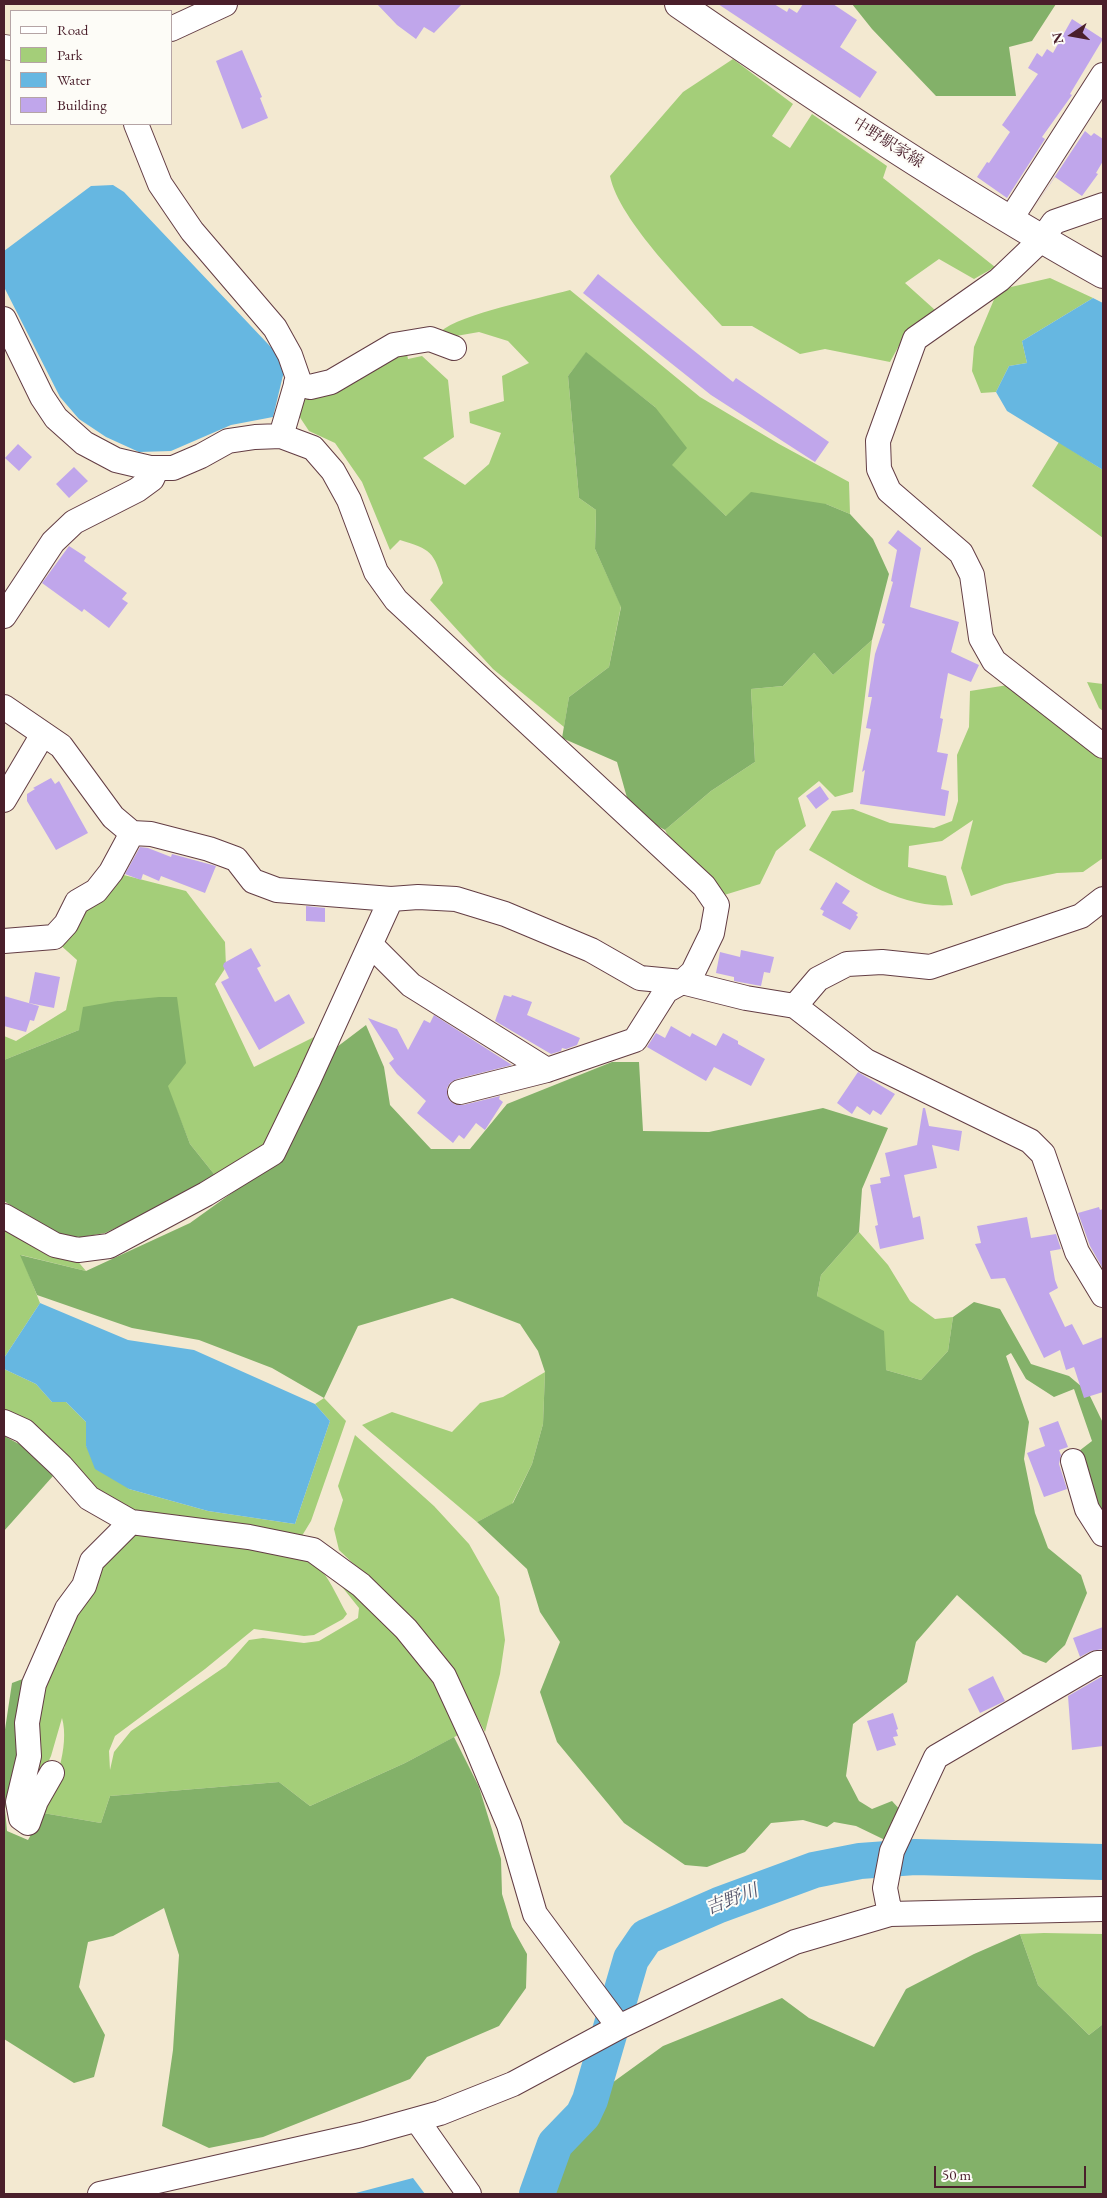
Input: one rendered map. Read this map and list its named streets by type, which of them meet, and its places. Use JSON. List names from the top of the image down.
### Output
{
  "streets": {
    "main road": ["中野駅家線"]
  },
  "water": ["吉野川"],
  "legend": [
    "Road",
    "Park",
    "Water",
    "Building"
  ],
  "scale_bar": "50 m",
  "north": "left"
}
